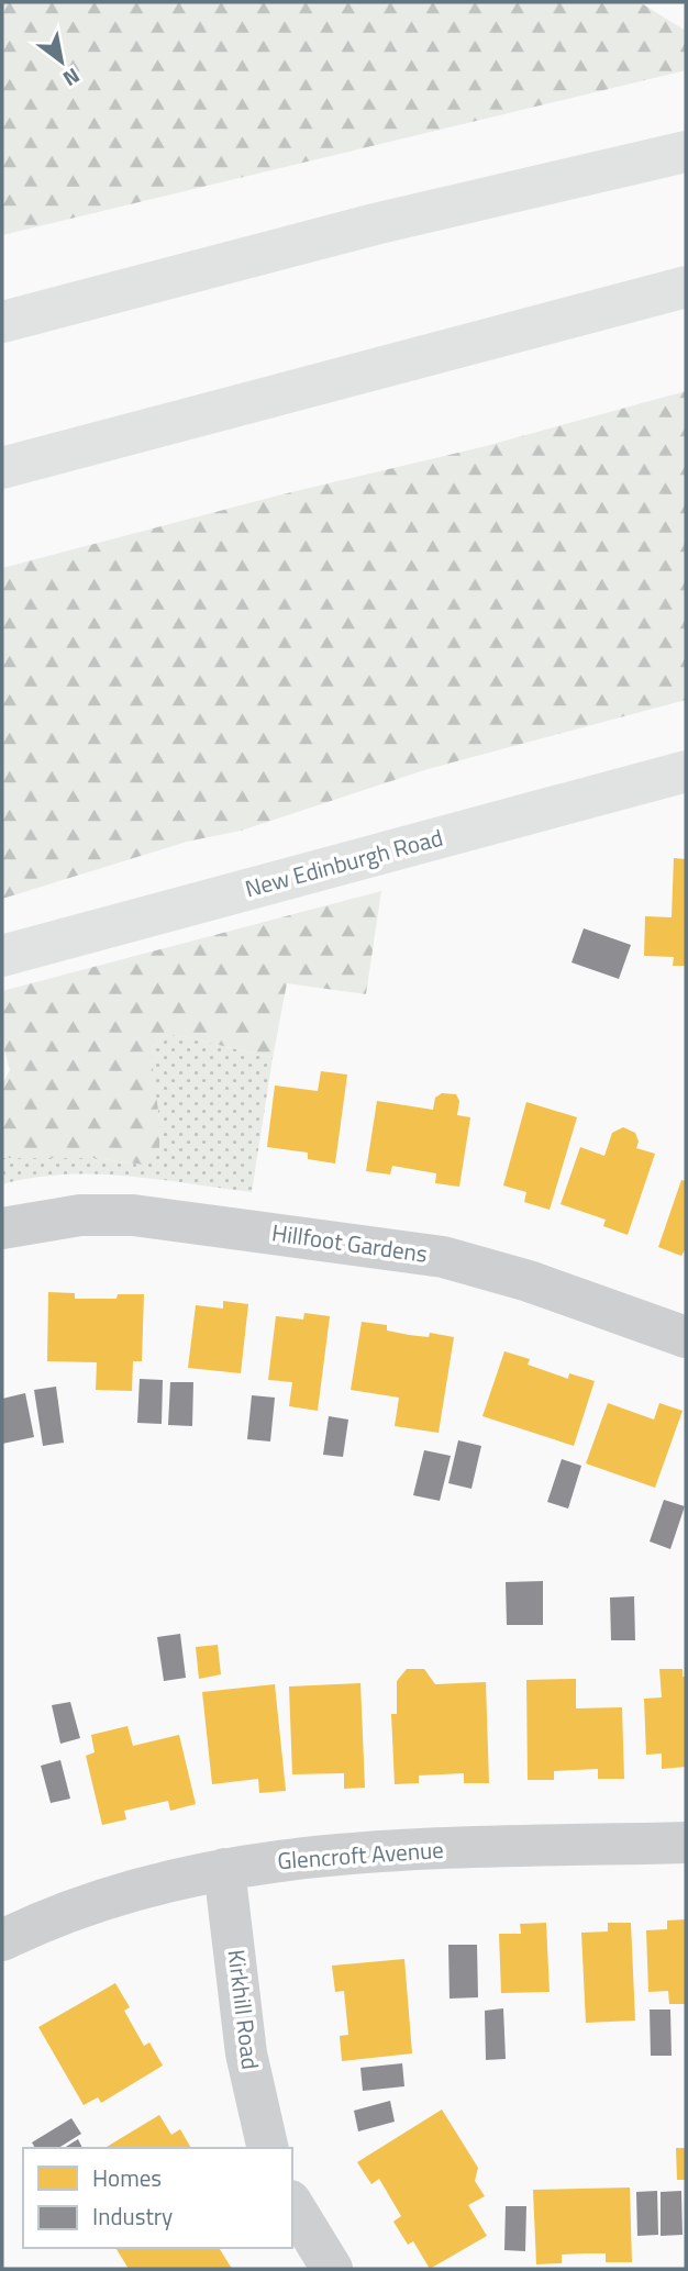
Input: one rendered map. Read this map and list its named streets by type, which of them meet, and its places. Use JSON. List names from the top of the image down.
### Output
{
  "streets": {
    "main road": ["New Edinburgh Road"],
    "street": ["Hillfoot Gardens", "Glencroft Avenue", "Kirkhill Road"]
  },
  "crossings": [
    ["Glencroft Avenue", "Kirkhill Road"]
  ],
  "legend": ["Homes", "Industry"],
  "north": "bottom right"
}
